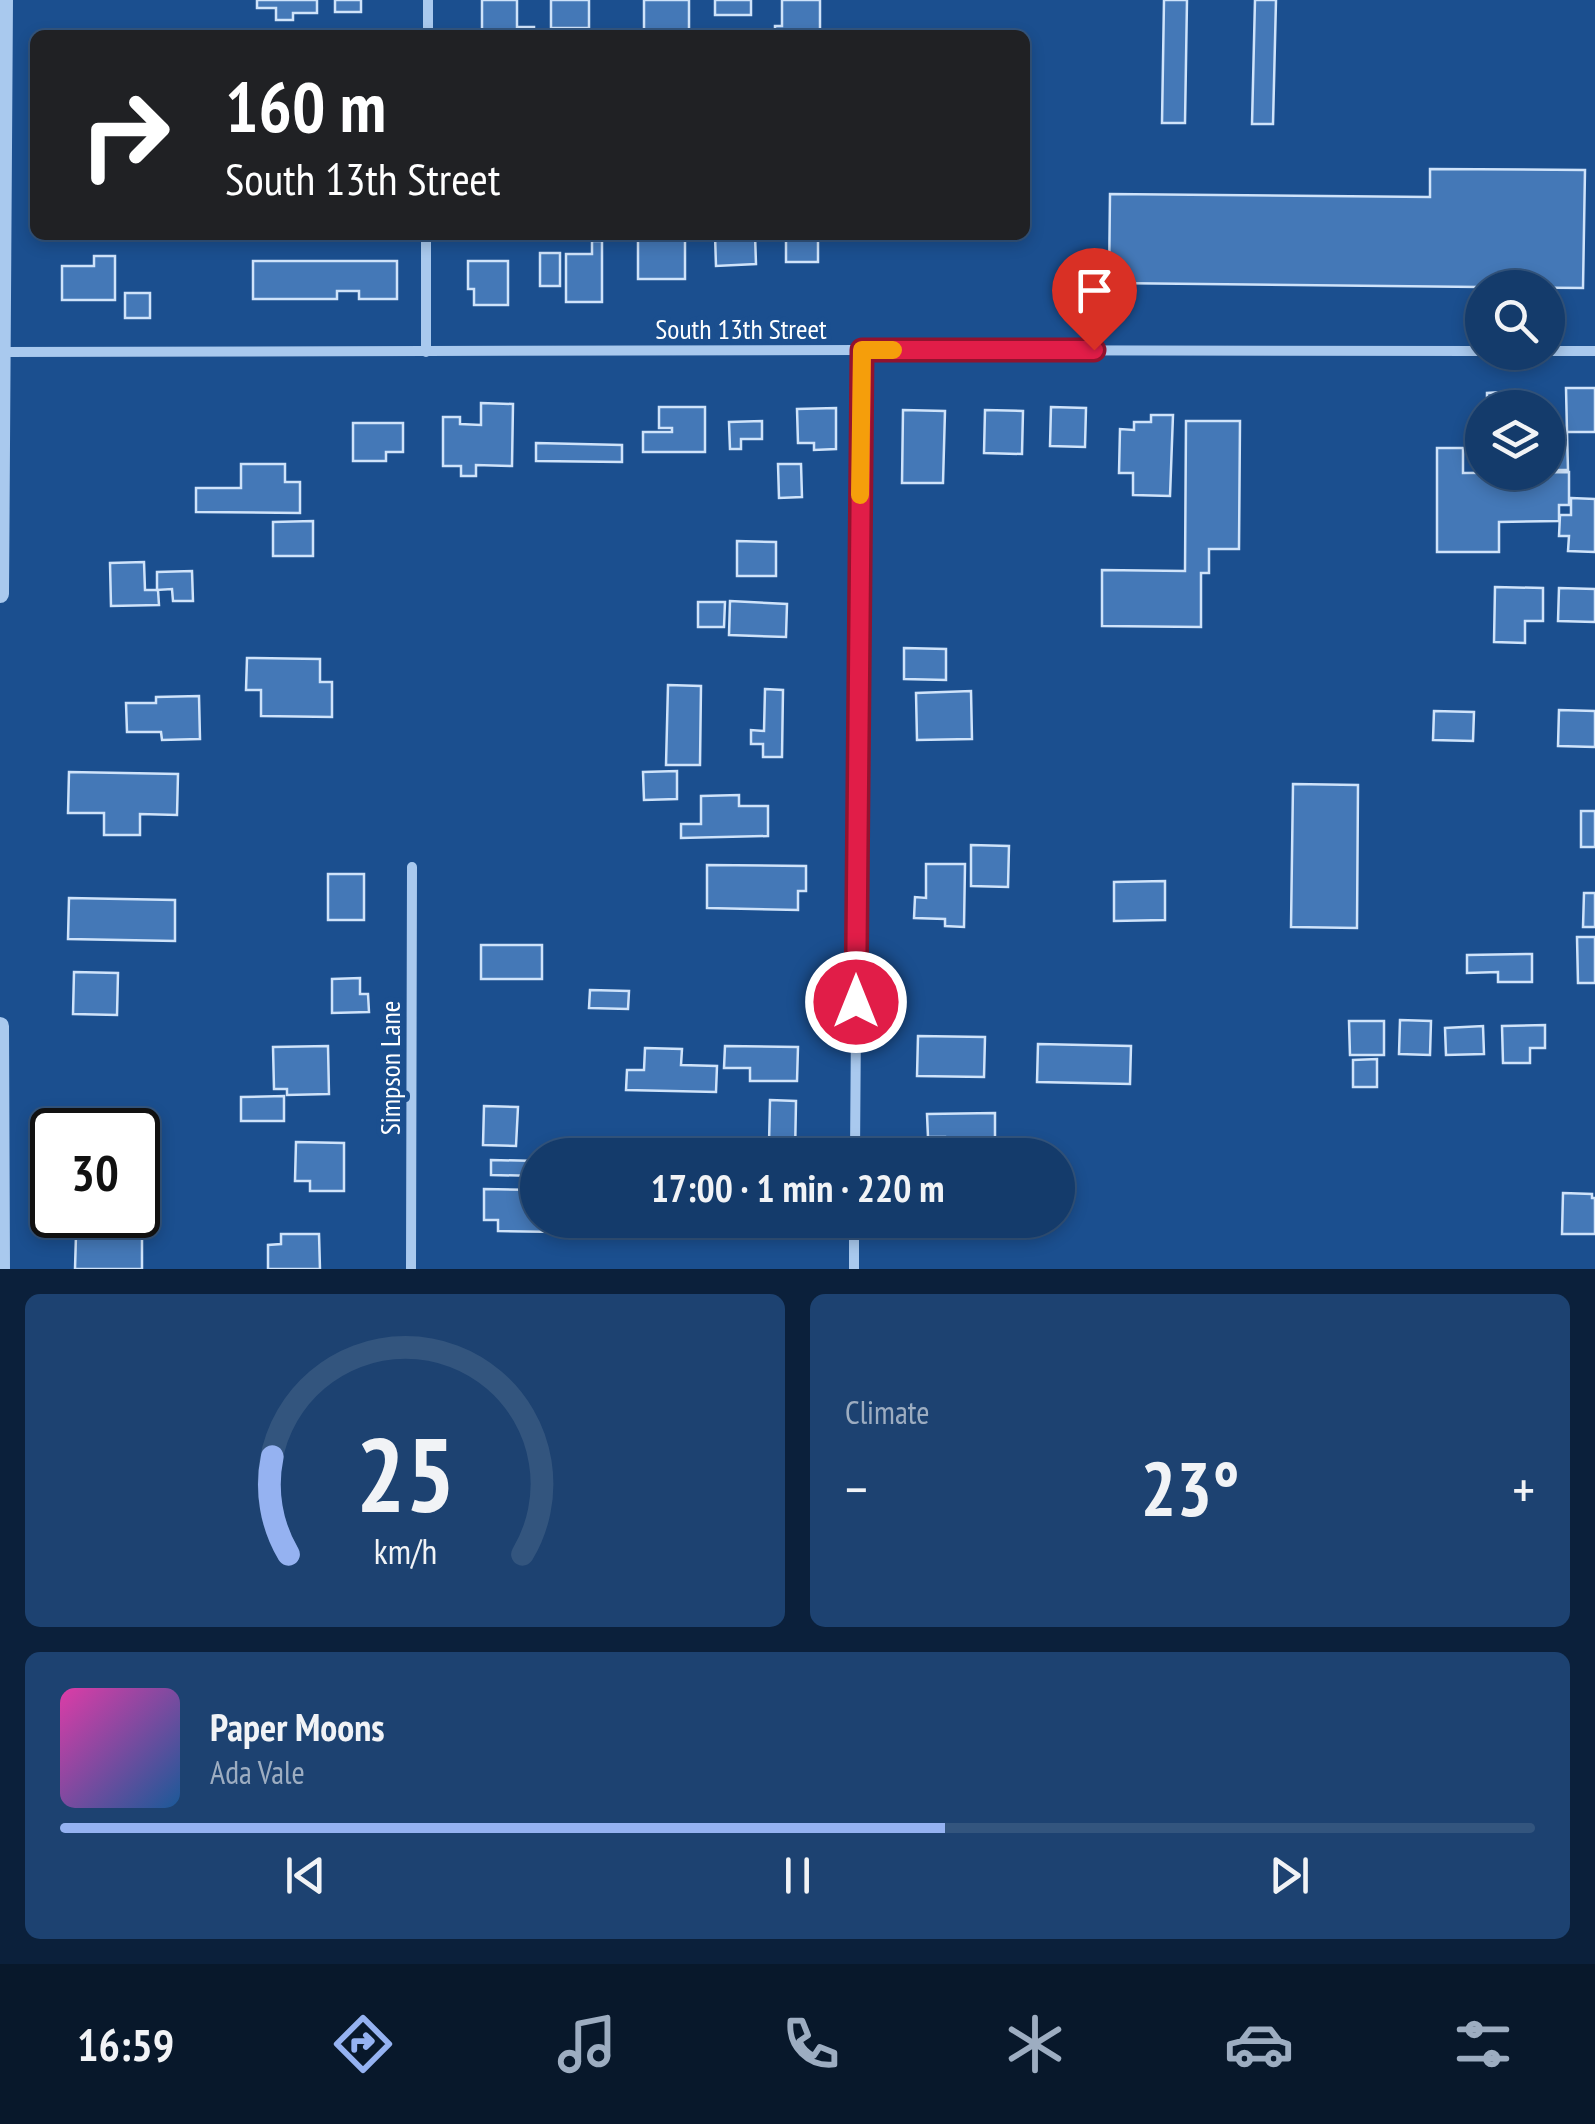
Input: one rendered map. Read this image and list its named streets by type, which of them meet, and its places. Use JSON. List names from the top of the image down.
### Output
{
  "streets": {
    "street": ["South 13th Street", "Simpson Lane"]
  },
  "page": {
    "turn": ["160 m", "South 13th Street"],
    "limit": "30",
    "trip": "17:00 · 1 min · 220 m",
    "tile": "Climate",
    "heat": ["−", "23°", "+"],
    "song": ["Paper Moons", "Ada Vale"],
    "tabs": "16:59",
    "gauge": ["25", "km/h"]
  }
}
